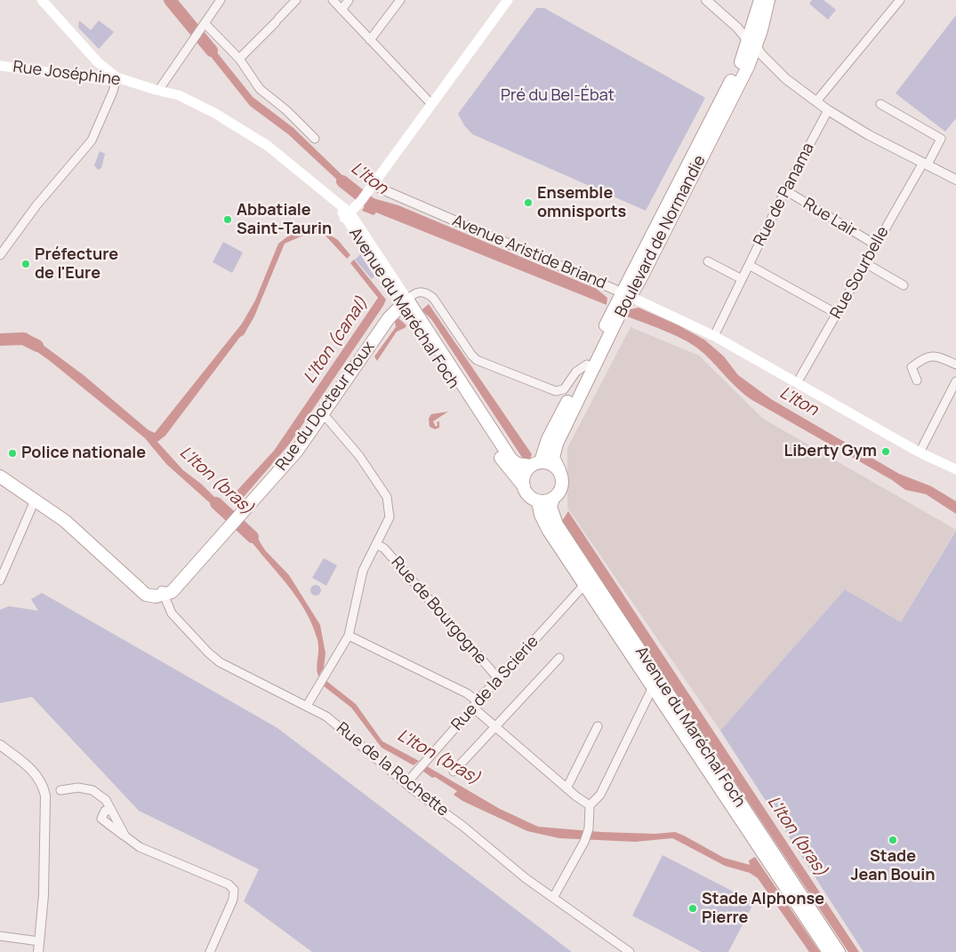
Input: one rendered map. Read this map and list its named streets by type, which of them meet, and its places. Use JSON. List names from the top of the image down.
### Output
{
  "streets": {
    "main road": [
      "Rue Joséphine",
      "Boulevard de Normandie",
      "Avenue Aristide Briand",
      "Avenue du Maréchal Foch",
      "Rue du Docteur Roux"
    ],
    "street": [
      "Rue de Panama",
      "Rue Lair",
      "Rue Sourbelle",
      "Rue de Bourgogne",
      "Rue de la Scierie",
      "Rue de la Rochette"
    ]
  },
  "crossings": [
    ["Rue Joséphine", "Avenue du Maréchal Foch"],
    ["Rue de Panama", "Rue Lair"],
    ["Rue de Panama", "Avenue Aristide Briand"],
    ["Rue Lair", "Rue Sourbelle"],
    ["Boulevard de Normandie", "Avenue Aristide Briand"],
    ["Boulevard de Normandie", "Avenue du Maréchal Foch"],
    ["Avenue Aristide Briand", "Rue Sourbelle"],
    ["Avenue du Maréchal Foch", "Rue du Docteur Roux"],
    ["Avenue du Maréchal Foch", "Rue de la Scierie"],
    ["Rue du Docteur Roux", "Rue de la Rochette"],
    ["Rue de Bourgogne", "Rue de la Scierie"],
    ["Rue de la Scierie", "Rue de la Rochette"]
  ],
  "water": ["L'Iton", "L'Iton (canal)", "L'Iton (bras)"],
  "parks": ["Pré du Bel-Ébat"],
  "places": [
    "Ensemble omnisports",
    "Abbatiale Saint-Taurin",
    "Préfecture de l'Eure",
    "Liberty Gym",
    "Police nationale",
    "Stade Jean Bouin",
    "Stade Alphonse Pierre"
  ]
}
